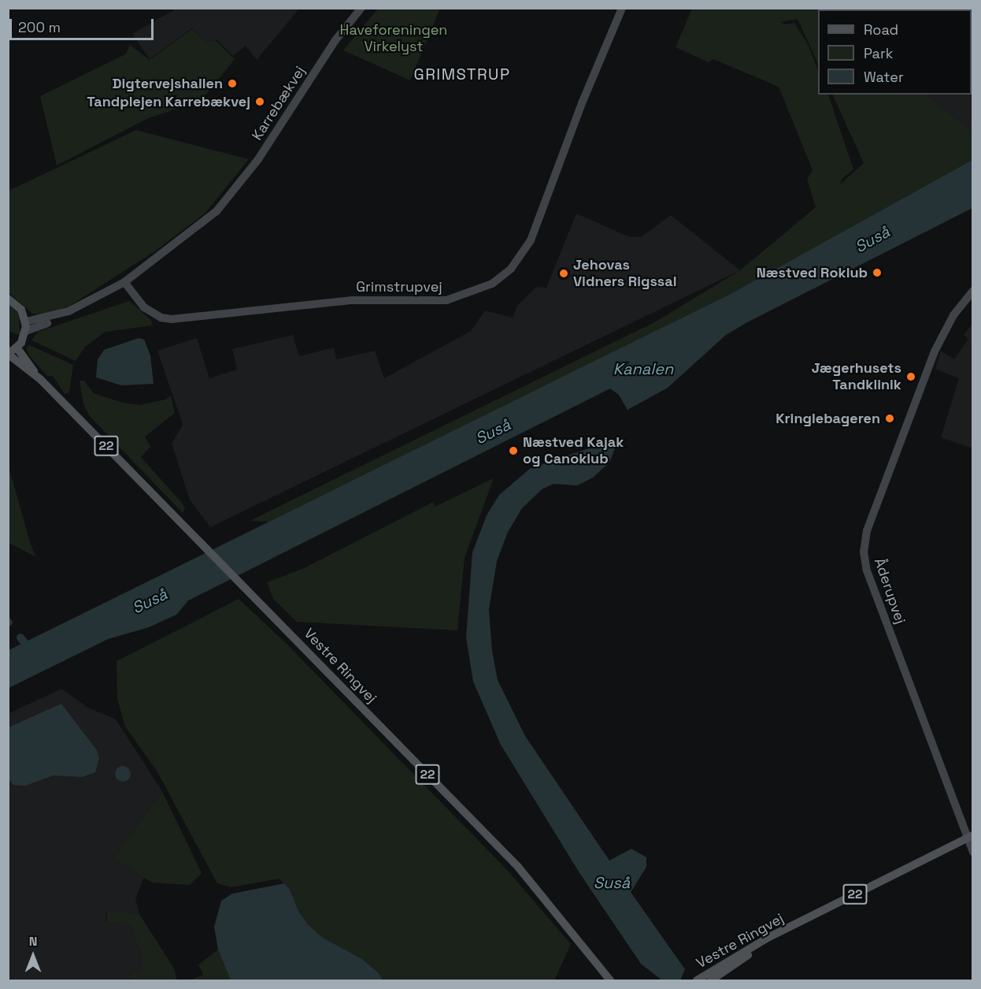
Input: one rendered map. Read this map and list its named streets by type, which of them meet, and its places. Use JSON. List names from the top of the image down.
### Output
{
  "streets": {
    "main road": ["22", "Vestre Ringvej"],
    "street": ["Karrebækvej", "Grimstrupvej", "Åderupvej"]
  },
  "crossings": [
    ["Karrebækvej", "Grimstrupvej"],
    ["Karrebækvej", "22"],
    ["22", "Vestre Ringvej"],
    ["Åderupvej", "Vestre Ringvej"]
  ],
  "districts": ["GRIMSTRUP"],
  "water": ["Suså", "Kanalen"],
  "parks": ["Haveforeningen Virkelyst"],
  "places": [
    "Digtervejshallen",
    "Tandplejen Karrebækvej",
    "Næstved Roklub",
    "Jehovas Vidners Rigssal",
    "Jægerhusets Tandklinik",
    "Kringlebageren",
    "Næstved Kajak og Canoklub"
  ],
  "legend": ["Road", "Park", "Water"],
  "scale_bar": "200 m",
  "north": "top"
}
